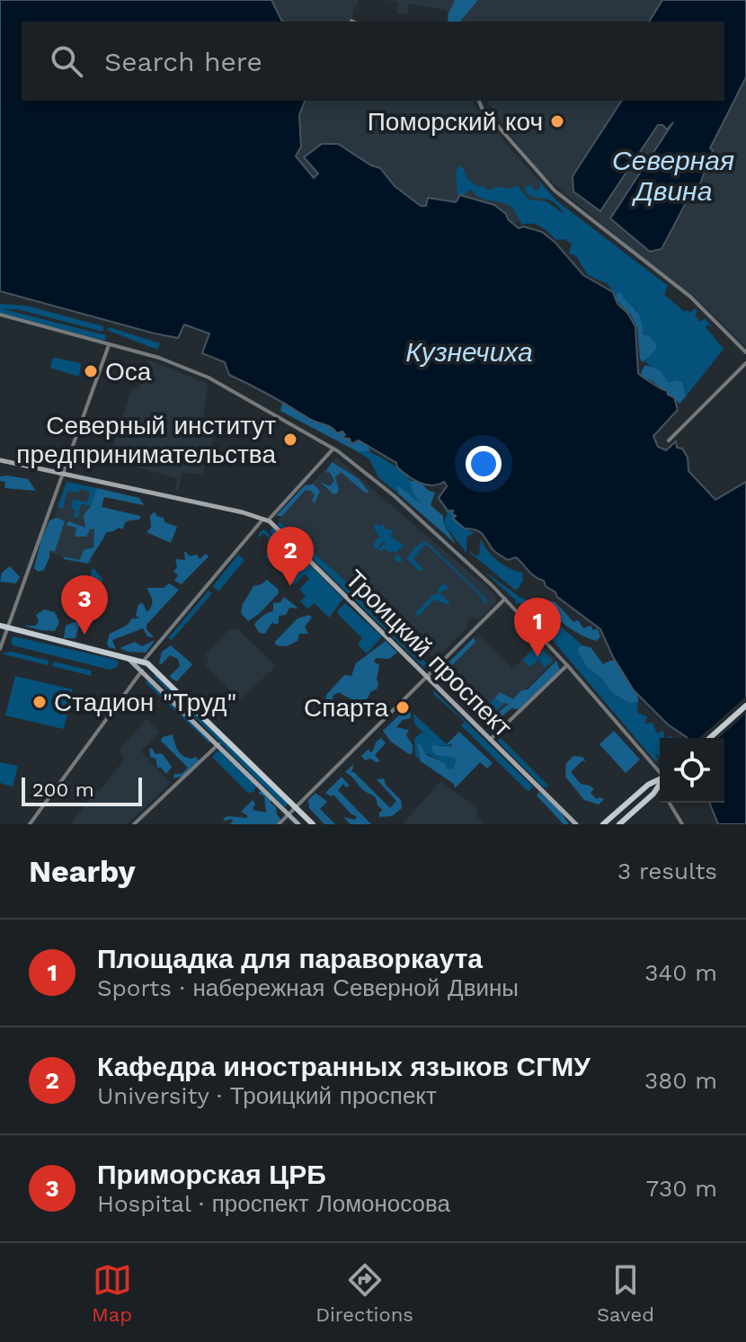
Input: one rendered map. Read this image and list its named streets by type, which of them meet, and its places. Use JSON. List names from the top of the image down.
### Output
{
  "streets": {
    "main road": ["Троицкий проспект"]
  },
  "water": ["Северная Двина", "Кузнечиха"],
  "places": [
    "Поморский коч",
    "Оса",
    "Северный институт предпринимательства",
    "Стадион \"Труд\"",
    "Спарта"
  ],
  "scale_bar": "200 m",
  "page": {
    "search": "Search here",
    "pins": ["2", "3", "1"],
    "scale": "200 m",
    "heading": ["Nearby", "3 results"],
    "list": [
      {
        "mark": "1",
        "name": "Площадка для параворкаута",
        "note": "Sports · набережная Северной Двины",
        "value": "340 m"
      },
      {
        "mark": "2",
        "name": "Кафедра иностранных языков СГМУ",
        "note": "University · Троицкий проспект",
        "value": "380 m"
      },
      {
        "mark": "3",
        "name": "Приморская ЦРБ",
        "note": "Hospital · проспект Ломоносова",
        "value": "730 m"
      }
    ],
    "nav": ["Map", "Directions", "Saved"]
  }
}
